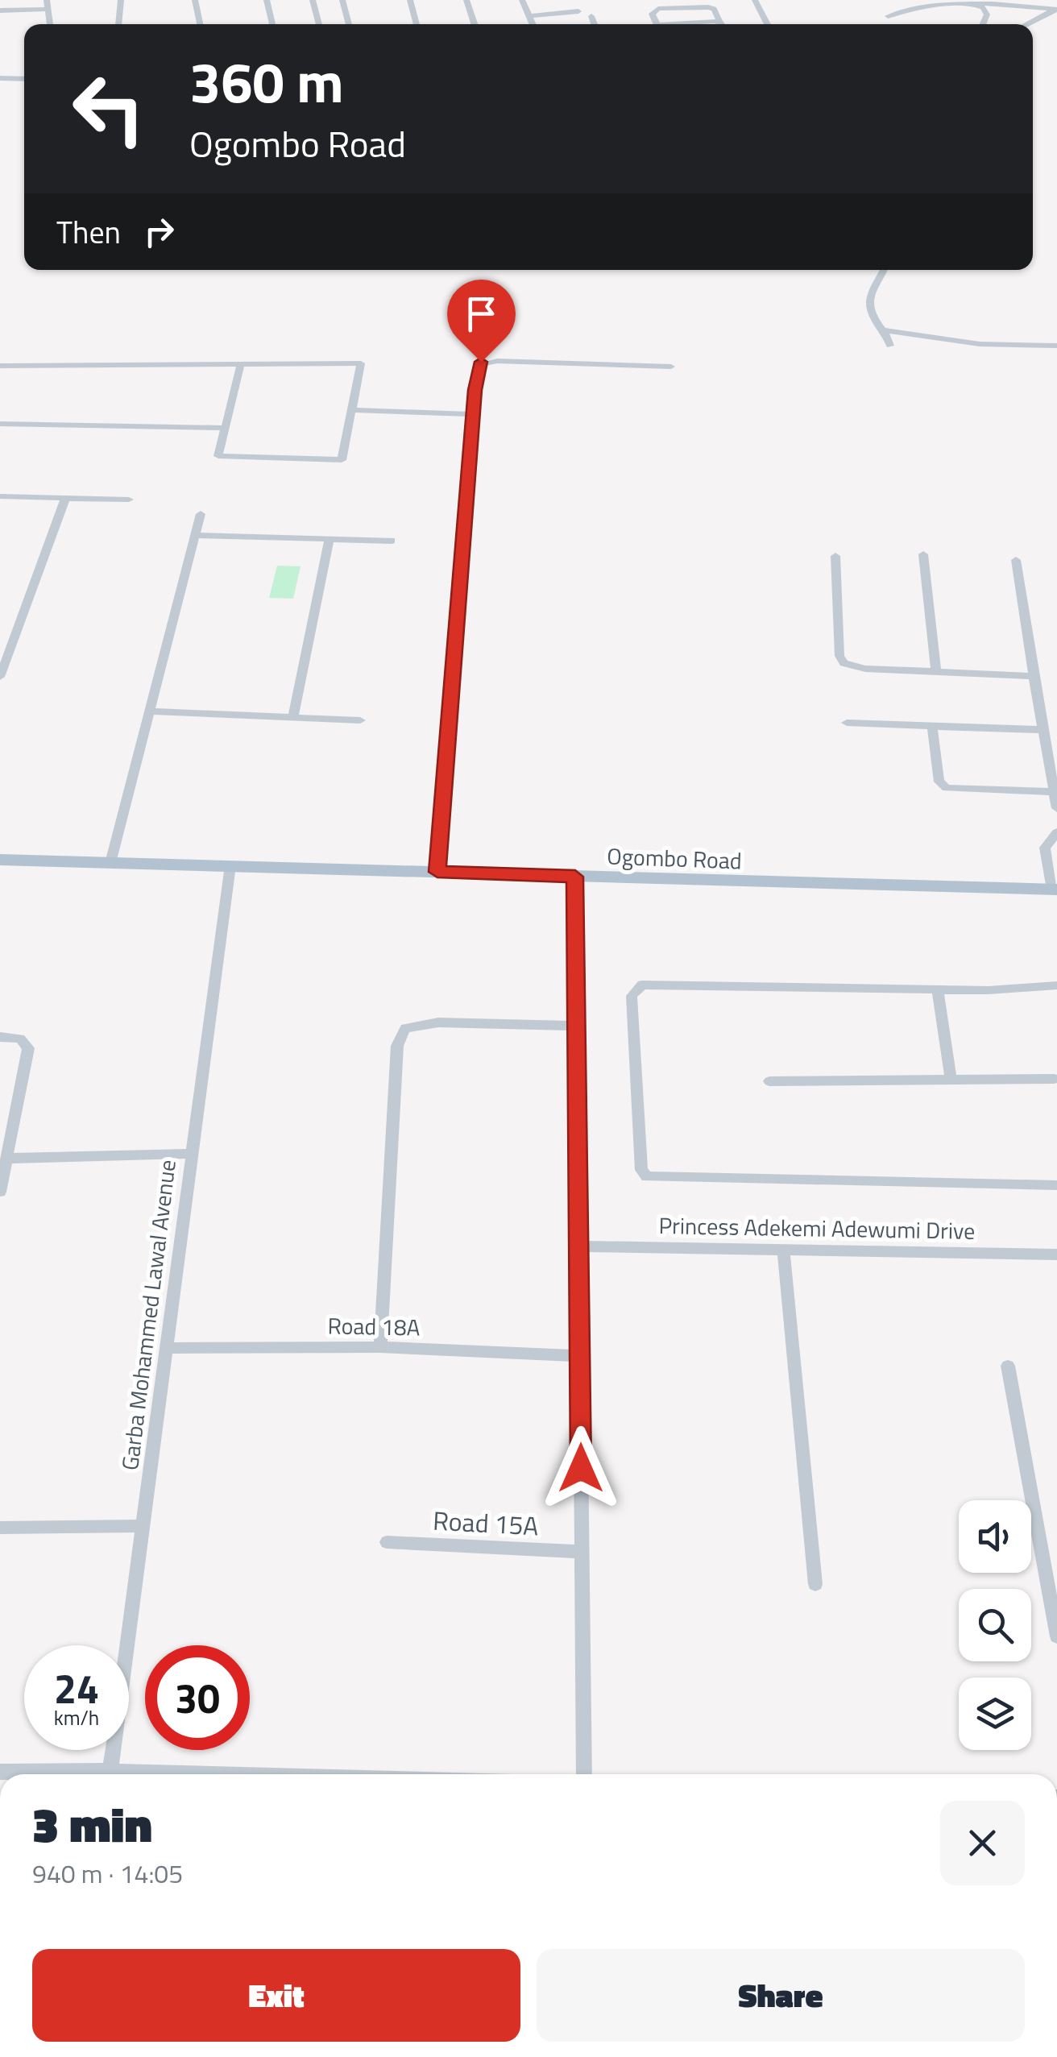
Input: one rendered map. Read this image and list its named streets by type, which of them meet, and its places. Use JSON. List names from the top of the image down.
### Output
{
  "streets": {
    "main road": ["Ogombo Road"],
    "street": [
      "Princess Adekemi Adewumi Drive",
      "Garba Mohammed Lawal Avenue",
      "Road 18A",
      "Road 15A"
    ]
  },
  "crossings": [
    ["Ogombo Road", "Garba Mohammed Lawal Avenue"],
    ["Garba Mohammed Lawal Avenue", "Road 18A"]
  ],
  "page": {
    "turn": ["360 m", "Ogombo Road"],
    "then": "Then",
    "speed": "24 km/h",
    "limit": "30",
    "heading": ["3 min", "940 m · 14:05"],
    "buttons": ["Exit", "Share"]
  }
}
